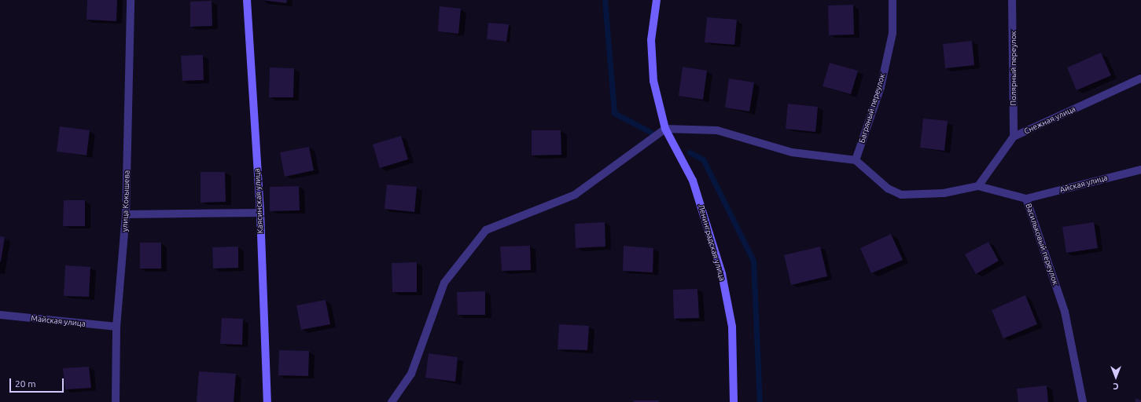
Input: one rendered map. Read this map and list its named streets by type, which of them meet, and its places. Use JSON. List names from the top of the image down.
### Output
{
  "streets": {
    "street": [
      "Полярный переулок",
      "Багряный переулок",
      "Снежная улица",
      "Айская улица",
      "улица Кокышева",
      "Каясинская улица",
      "Ленинградская улица",
      "Васильковый переулок",
      "Майская улица"
    ]
  },
  "crossings": [
    ["Полярный переулок", "Снежная улица"],
    ["Багряный переулок", "Васильковый переулок"],
    ["Снежная улица", "Васильковый переулок"],
    ["Айская улица", "Васильковый переулок"],
    ["улица Кокышева", "Майская улица"]
  ],
  "scale_bar": "20 m",
  "north": "bottom"
}
